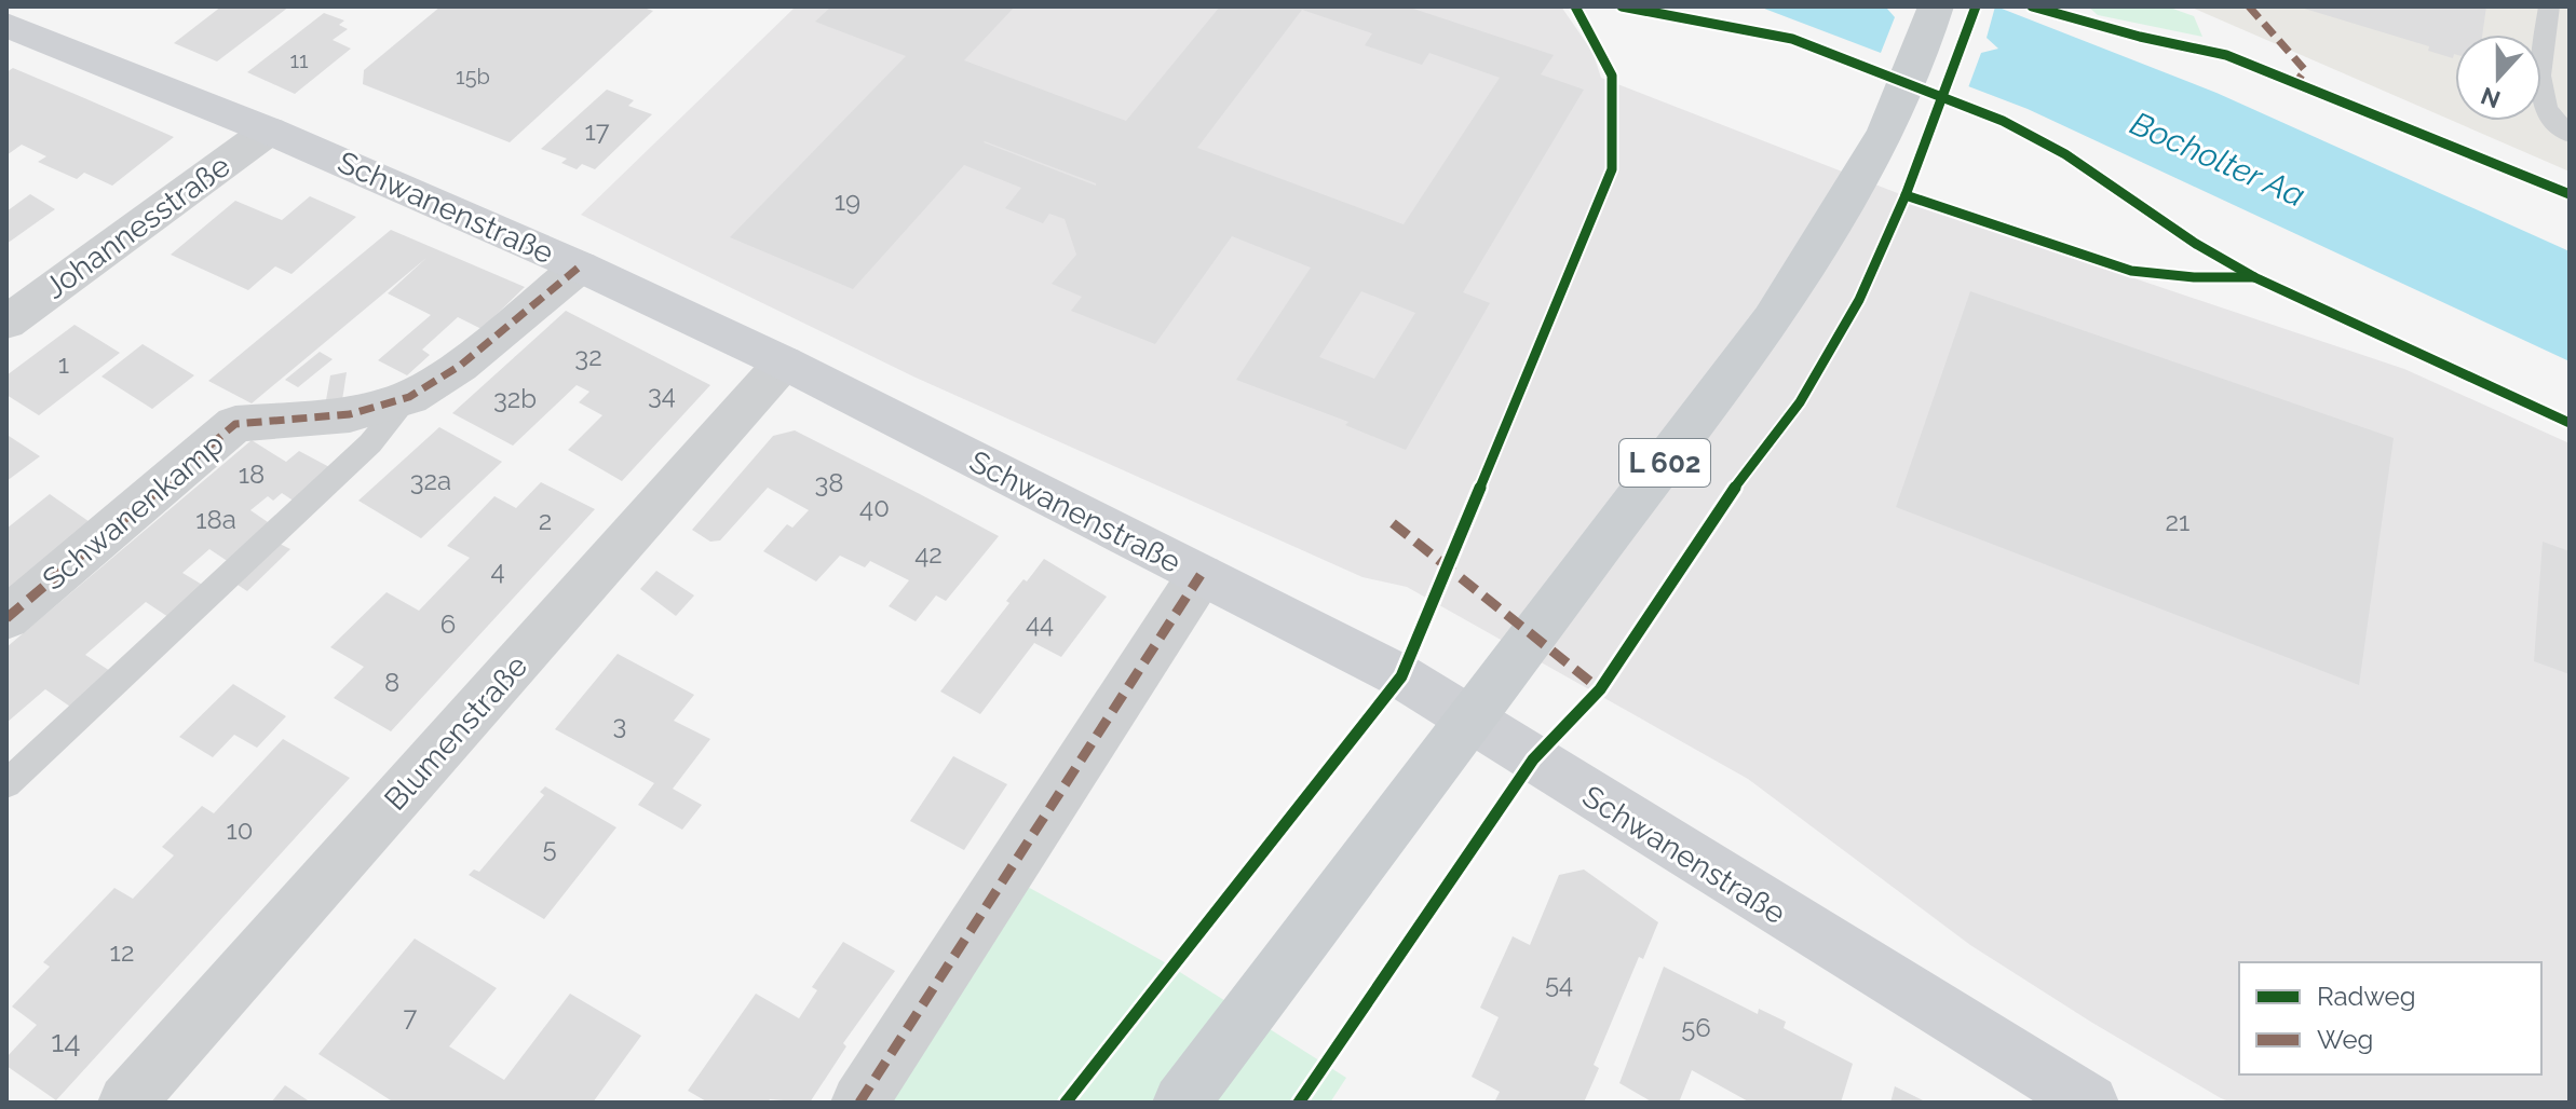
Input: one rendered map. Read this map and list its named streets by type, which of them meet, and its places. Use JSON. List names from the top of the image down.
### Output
{
  "streets": {
    "main road": ["L 602"],
    "street": [
      "Schwanenstraße",
      "Johannesstraße",
      "Schwanenkamp",
      "Blumenstraße"
    ]
  },
  "crossings": [
    ["Schwanenstraße", "Johannesstraße"],
    ["Schwanenstraße", "L 602"],
    ["Schwanenstraße", "Schwanenkamp"],
    ["Schwanenstraße", "Blumenstraße"]
  ],
  "water": ["Bocholter Aa"],
  "house_numbers": [
    "11",
    "15b",
    "17",
    "19",
    "32",
    "1",
    "34",
    "32b",
    "18",
    "32a",
    "38",
    "40",
    "18a",
    "2",
    "21",
    "42",
    "4",
    "44",
    "6",
    "8",
    "3",
    "10",
    "5",
    "12",
    "54",
    "7",
    "56",
    "14"
  ],
  "legend": ["Radweg", "Weg"],
  "north": "bottom"
}
